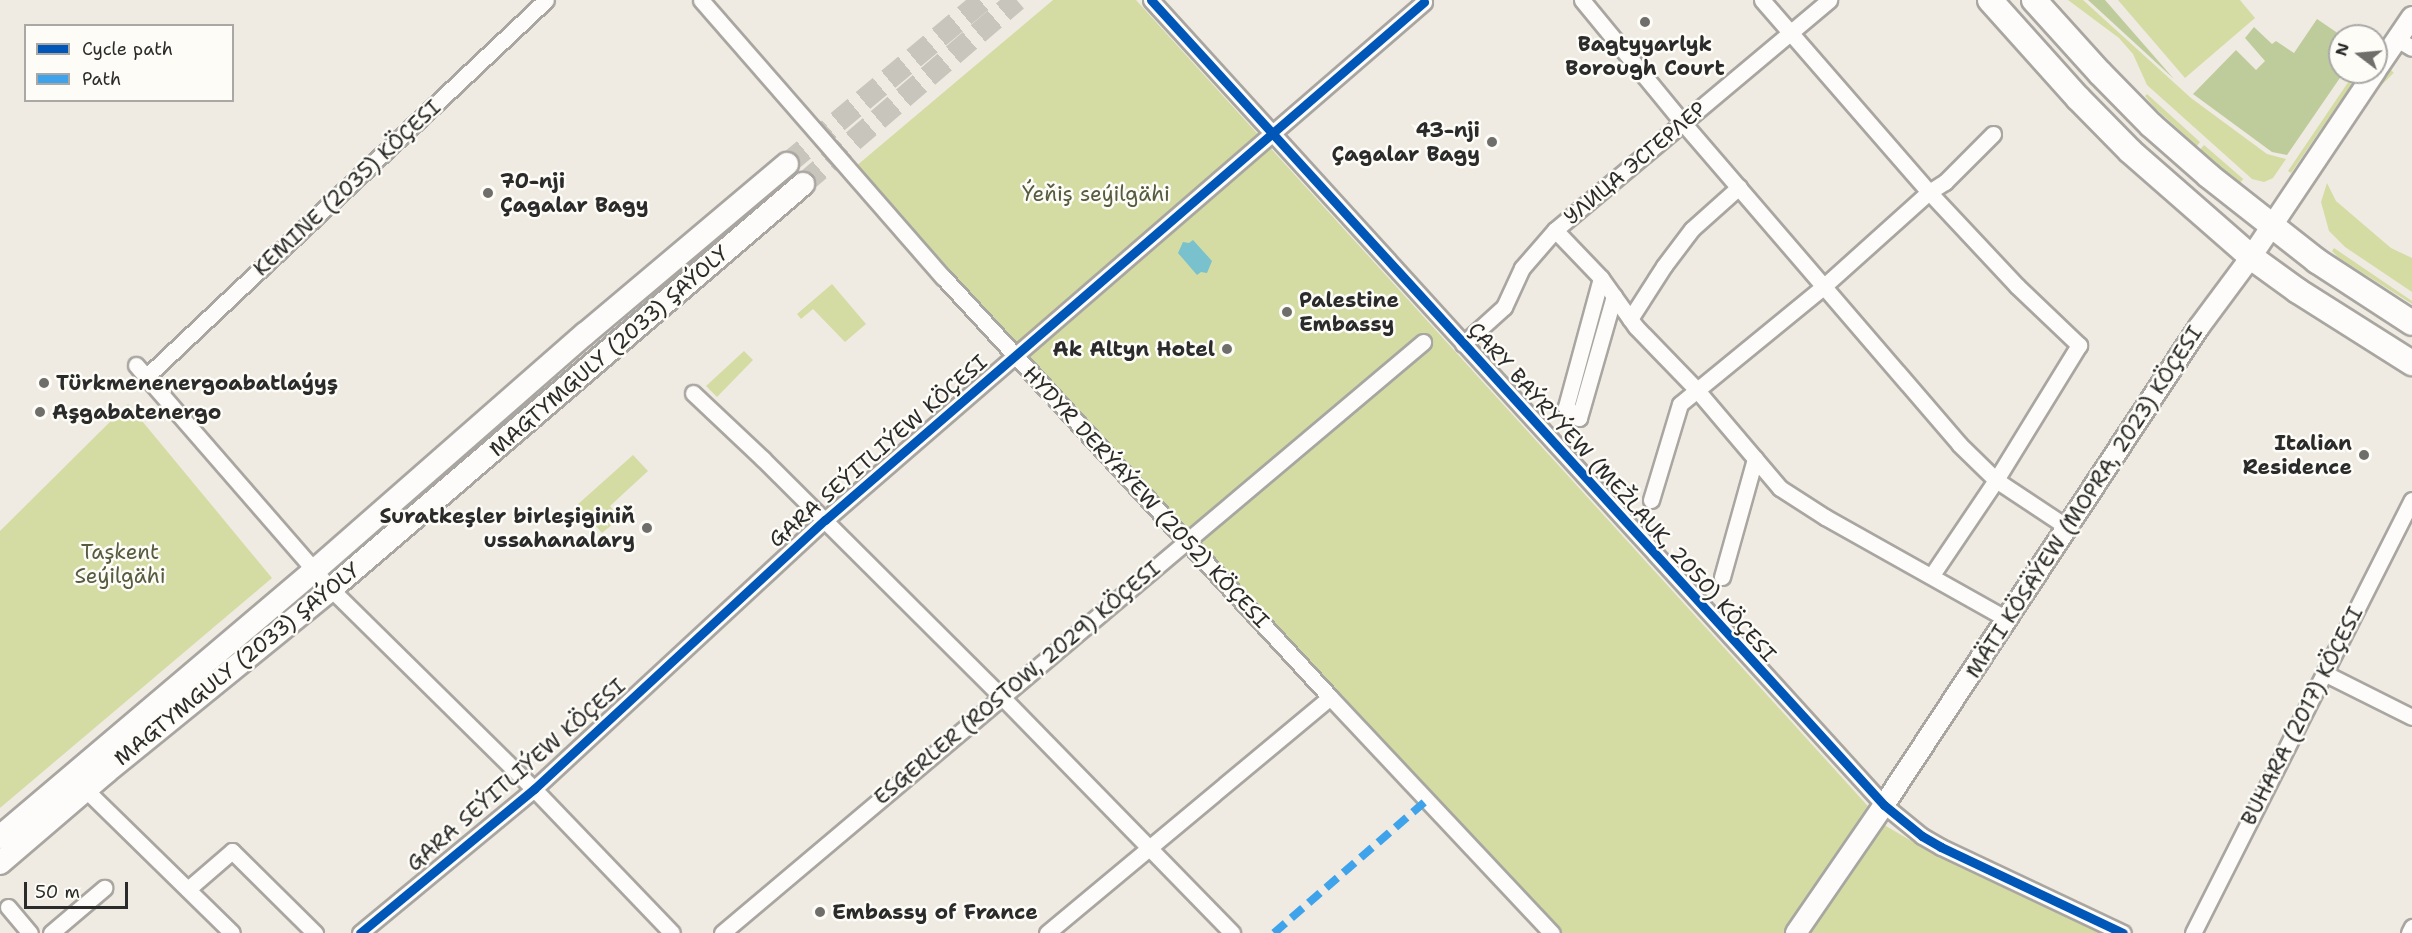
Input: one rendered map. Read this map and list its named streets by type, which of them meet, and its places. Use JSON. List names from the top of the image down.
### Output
{
  "streets": {
    "main road": ["MAGTYMGULY (2033) ŞAÝOLY"],
    "street": [
      "УЛИЦА ЭСГЕРЛЕР",
      "KEMINE (2035) KÖÇESI",
      "GARA SEÝITLIÝEW KÖÇESI",
      "ÇARY BAÝRYÝEW (MEŽLAUK, 2050) KÖÇESI",
      "HYDYR DERÝAÝEW (2052) KÖÇESI",
      "MÄTI KÖSÄÝEW (MOPRA, 2023) KÖÇESI",
      "ESGERLER (ROSTOW, 2029) KÖÇESI",
      "BUHARA (2017) KÖÇESI"
    ]
  },
  "crossings": [
    ["УЛИЦА ЭСГЕРЛЕР", "ÇARY BAÝRYÝEW (MEŽLAUK, 2050) KÖÇESI"],
    ["KEMINE (2035) KÖÇESI", "MAGTYMGULY (2033) ŞAÝOLY"],
    ["GARA SEÝITLIÝEW KÖÇESI", "ÇARY BAÝRYÝEW (MEŽLAUK, 2050) KÖÇESI"],
    ["GARA SEÝITLIÝEW KÖÇESI", "HYDYR DERÝAÝEW (2052) KÖÇESI"],
    ["ÇARY BAÝRYÝEW (MEŽLAUK, 2050) KÖÇESI", "MÄTI KÖSÄÝEW (MOPRA, 2023) KÖÇESI"],
    ["HYDYR DERÝAÝEW (2052) KÖÇESI", "ESGERLER (ROSTOW, 2029) KÖÇESI"]
  ],
  "parks": ["Ýeňiş seýilgähi", "Taşkent Seýilgähi"],
  "places": [
    "Bagtyyarlyk Borough Court",
    "43-nji Çagalar Bagy",
    "70-nji Çagalar Bagy",
    "Palestine Embassy",
    "Ak Altyn Hotel",
    "Türkmenenergoabatlaýyş",
    "Aşgabatenergo",
    "Italian Residence",
    "Suratkeşler birleşiginiň ussahanalary",
    "Embassy of France"
  ],
  "legend": ["Cycle path", "Path"],
  "scale_bar": "50 m",
  "north": "left"
}
